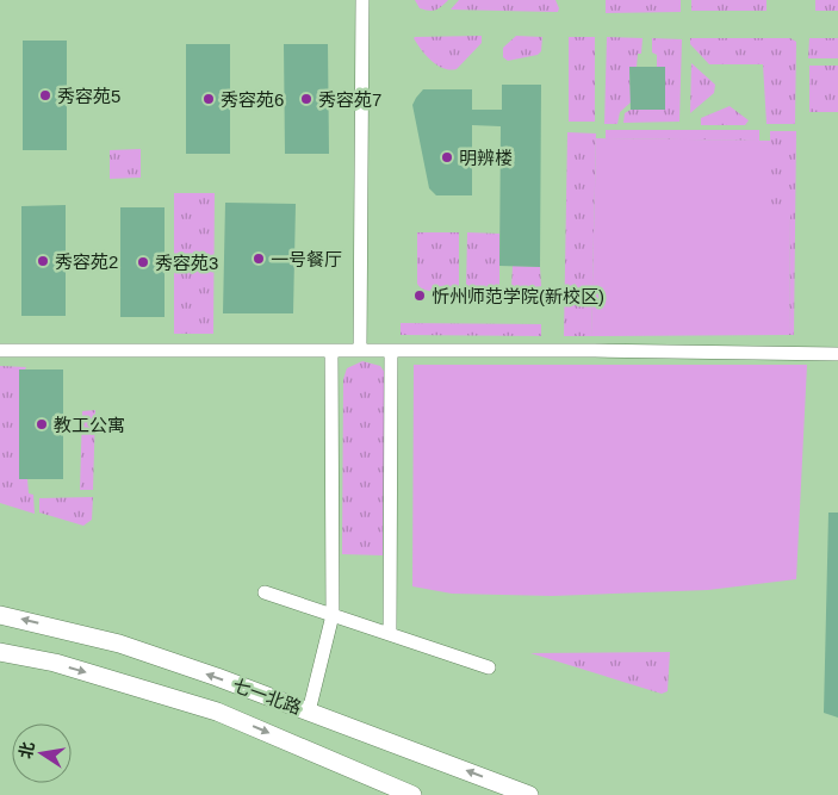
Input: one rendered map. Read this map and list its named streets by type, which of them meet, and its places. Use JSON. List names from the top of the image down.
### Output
{
  "streets": {
    "main road": ["七一北路"]
  },
  "places": [
    "秀容苑5",
    "秀容苑6",
    "秀容苑7",
    "明辨楼",
    "一号餐厅",
    "秀容苑2",
    "秀容苑3",
    "忻州师范学院(新校区)",
    "教工公寓"
  ],
  "north": "left"
}
